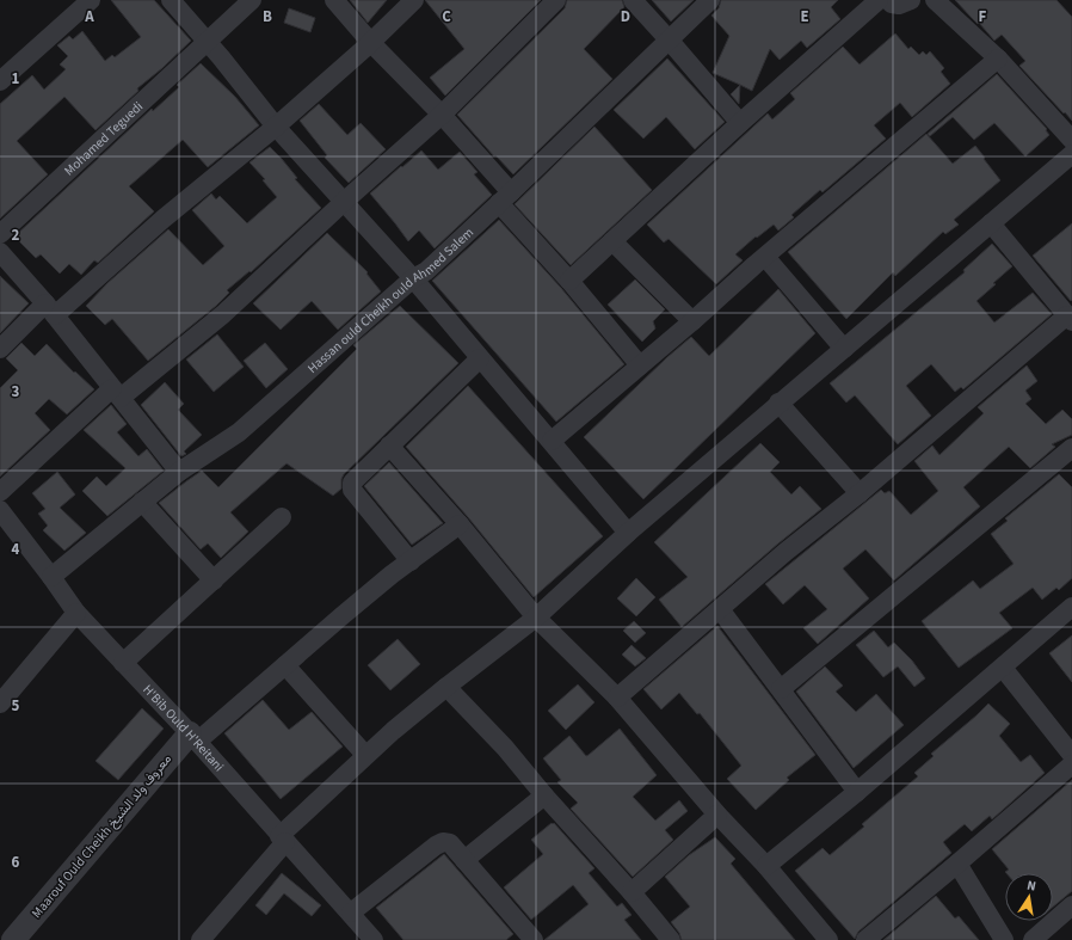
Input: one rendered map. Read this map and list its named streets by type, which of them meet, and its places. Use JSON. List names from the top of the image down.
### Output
{
  "streets": {
    "street": [
      "Mohamed Teguedi",
      "Hassan ould Cheikh ould Ahmed Salem",
      "H'Bib Ould H'Reitani",
      "Maarouf Ould Cheikh معروف ولد الشيخ"
    ]
  },
  "crossings": [
    ["Hassan ould Cheikh ould Ahmed Salem", "H'Bib Ould H'Reitani"],
    ["H'Bib Ould H'Reitani", "Maarouf Ould Cheikh معروف ولد الشيخ"]
  ],
  "north": "top",
  "grid": {
    "columns": [
      "A",
      "B",
      "C",
      "D",
      "E",
      "F"
    ],
    "rows": [
      "1",
      "2",
      "3",
      "4",
      "5",
      "6"
    ]
  }
}
